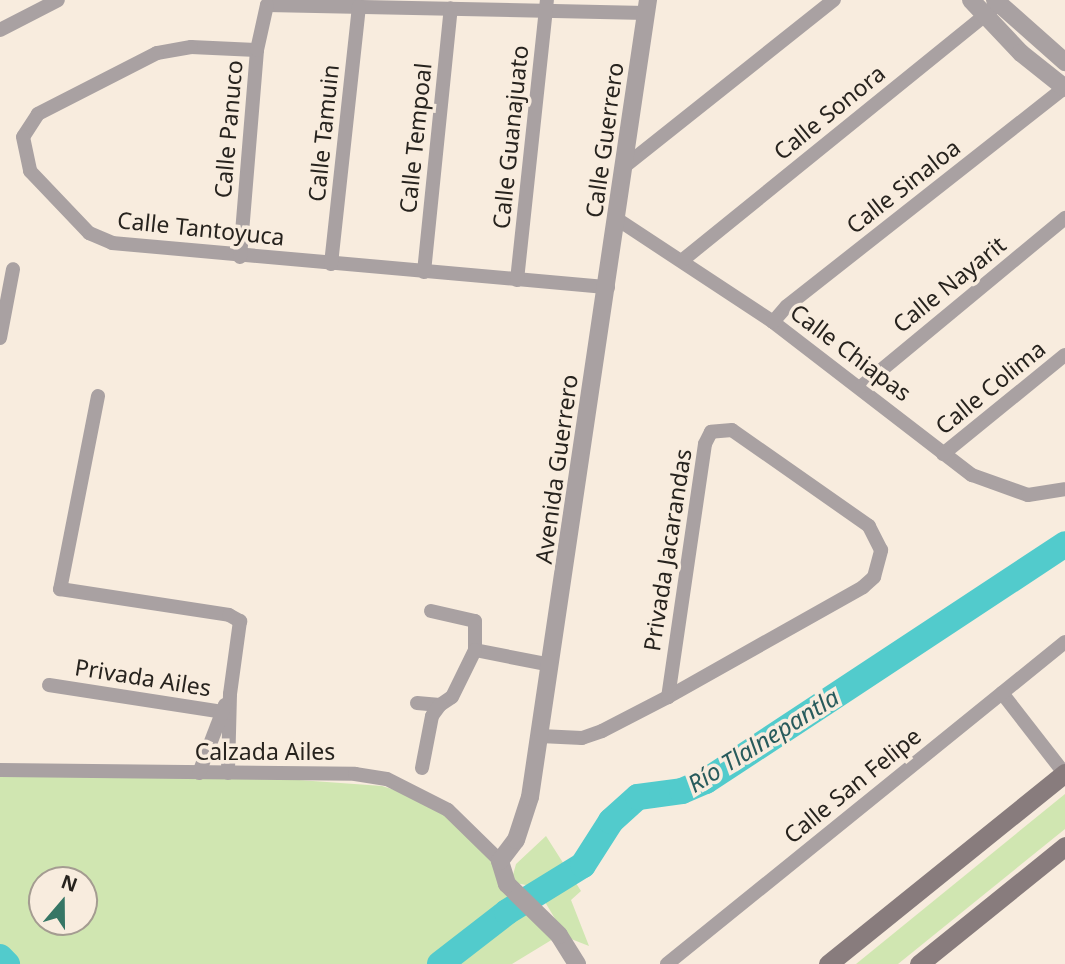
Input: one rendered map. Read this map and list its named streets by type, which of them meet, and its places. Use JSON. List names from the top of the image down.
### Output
{
  "streets": {
    "street": [
      "Calle Sonora",
      "Calle Panuco",
      "Calle Tamuin",
      "Calle Guanajuato",
      "Calle Tempoal",
      "Calle Guerrero",
      "Calle Sinaloa",
      "Calle Tantoyuca",
      "Calle Nayarit",
      "Calle Chiapas",
      "Calle Colima",
      "Avenida Guerrero",
      "Privada Jacarandas",
      "Privada Ailes",
      "Calzada Ailes",
      "Calle San Felipe"
    ]
  },
  "crossings": [
    ["Calle Sonora", "Calle Chiapas"],
    ["Calle Panuco", "Calle Tantoyuca"],
    ["Calle Tamuin", "Calle Tantoyuca"],
    ["Calle Guanajuato", "Calle Tantoyuca"],
    ["Calle Tempoal", "Calle Tantoyuca"],
    ["Calle Guerrero", "Calle Tantoyuca"],
    ["Calle Guerrero", "Calle Chiapas"],
    ["Calle Guerrero", "Avenida Guerrero"],
    ["Calle Sinaloa", "Calle Chiapas"],
    ["Calle Tantoyuca", "Avenida Guerrero"],
    ["Calle Nayarit", "Calle Chiapas"],
    ["Calle Chiapas", "Calle Colima"],
    ["Avenida Guerrero", "Privada Jacarandas"],
    ["Avenida Guerrero", "Calzada Ailes"]
  ],
  "water": ["Río Tlalnepantla"],
  "north": "top"
}
